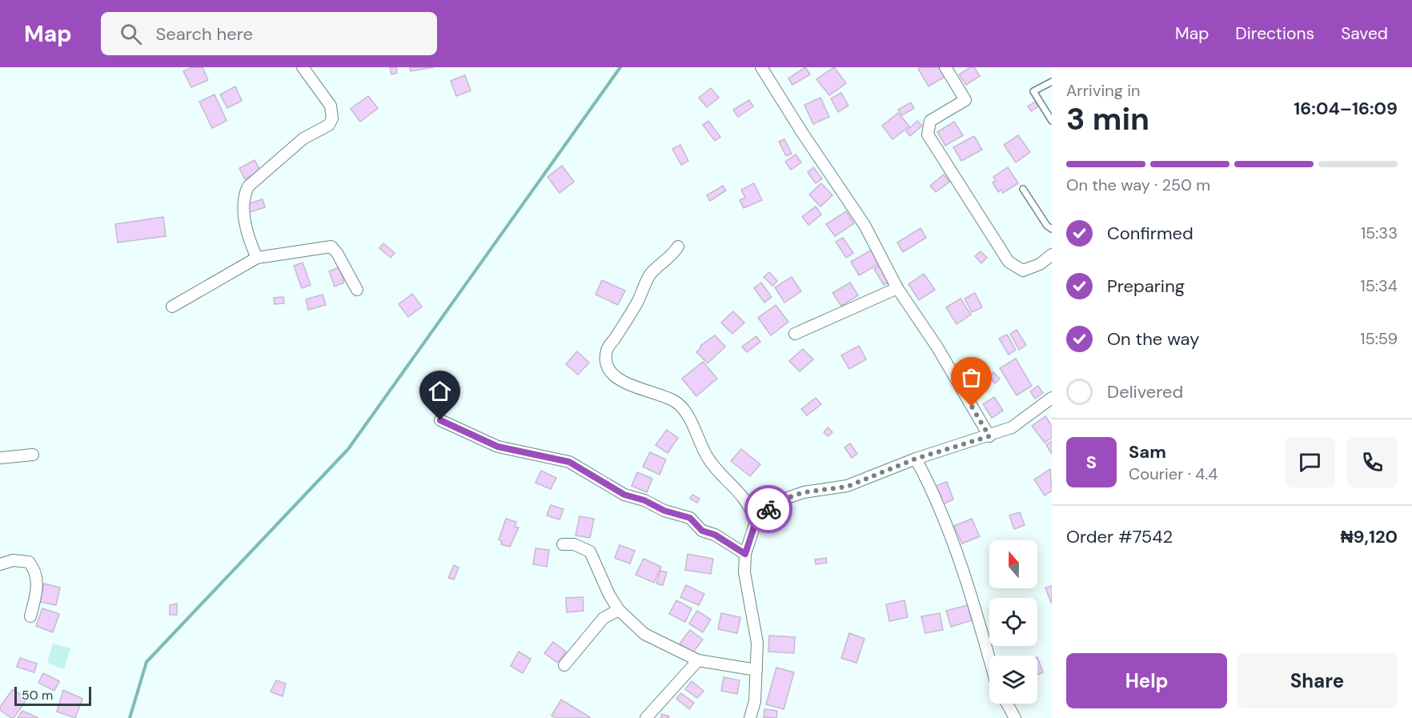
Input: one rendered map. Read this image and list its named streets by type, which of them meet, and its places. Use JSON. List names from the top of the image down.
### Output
{
  "scale_bar": "50 m",
  "north": "top",
  "page": {
    "header": "Map",
    "search": "Search here",
    "nav": ["Map", "Directions", "Saved"],
    "heading": ["3 min", "Arriving in", "16:04–16:09"],
    "panel": [
      "Sam",
      "Courier · 4.4",
      "Order #7542",
      "₦9,120"
    ],
    "bar": "On the way · 250 m",
    "list": [
      ["Confirmed", "15:33"],
      ["Preparing", "15:34"],
      ["On the way", "15:59"],
      "Delivered"
    ],
    "round": "S",
    "buttons": ["Help", "Share"],
    "scale": "50 m"
  }
}
